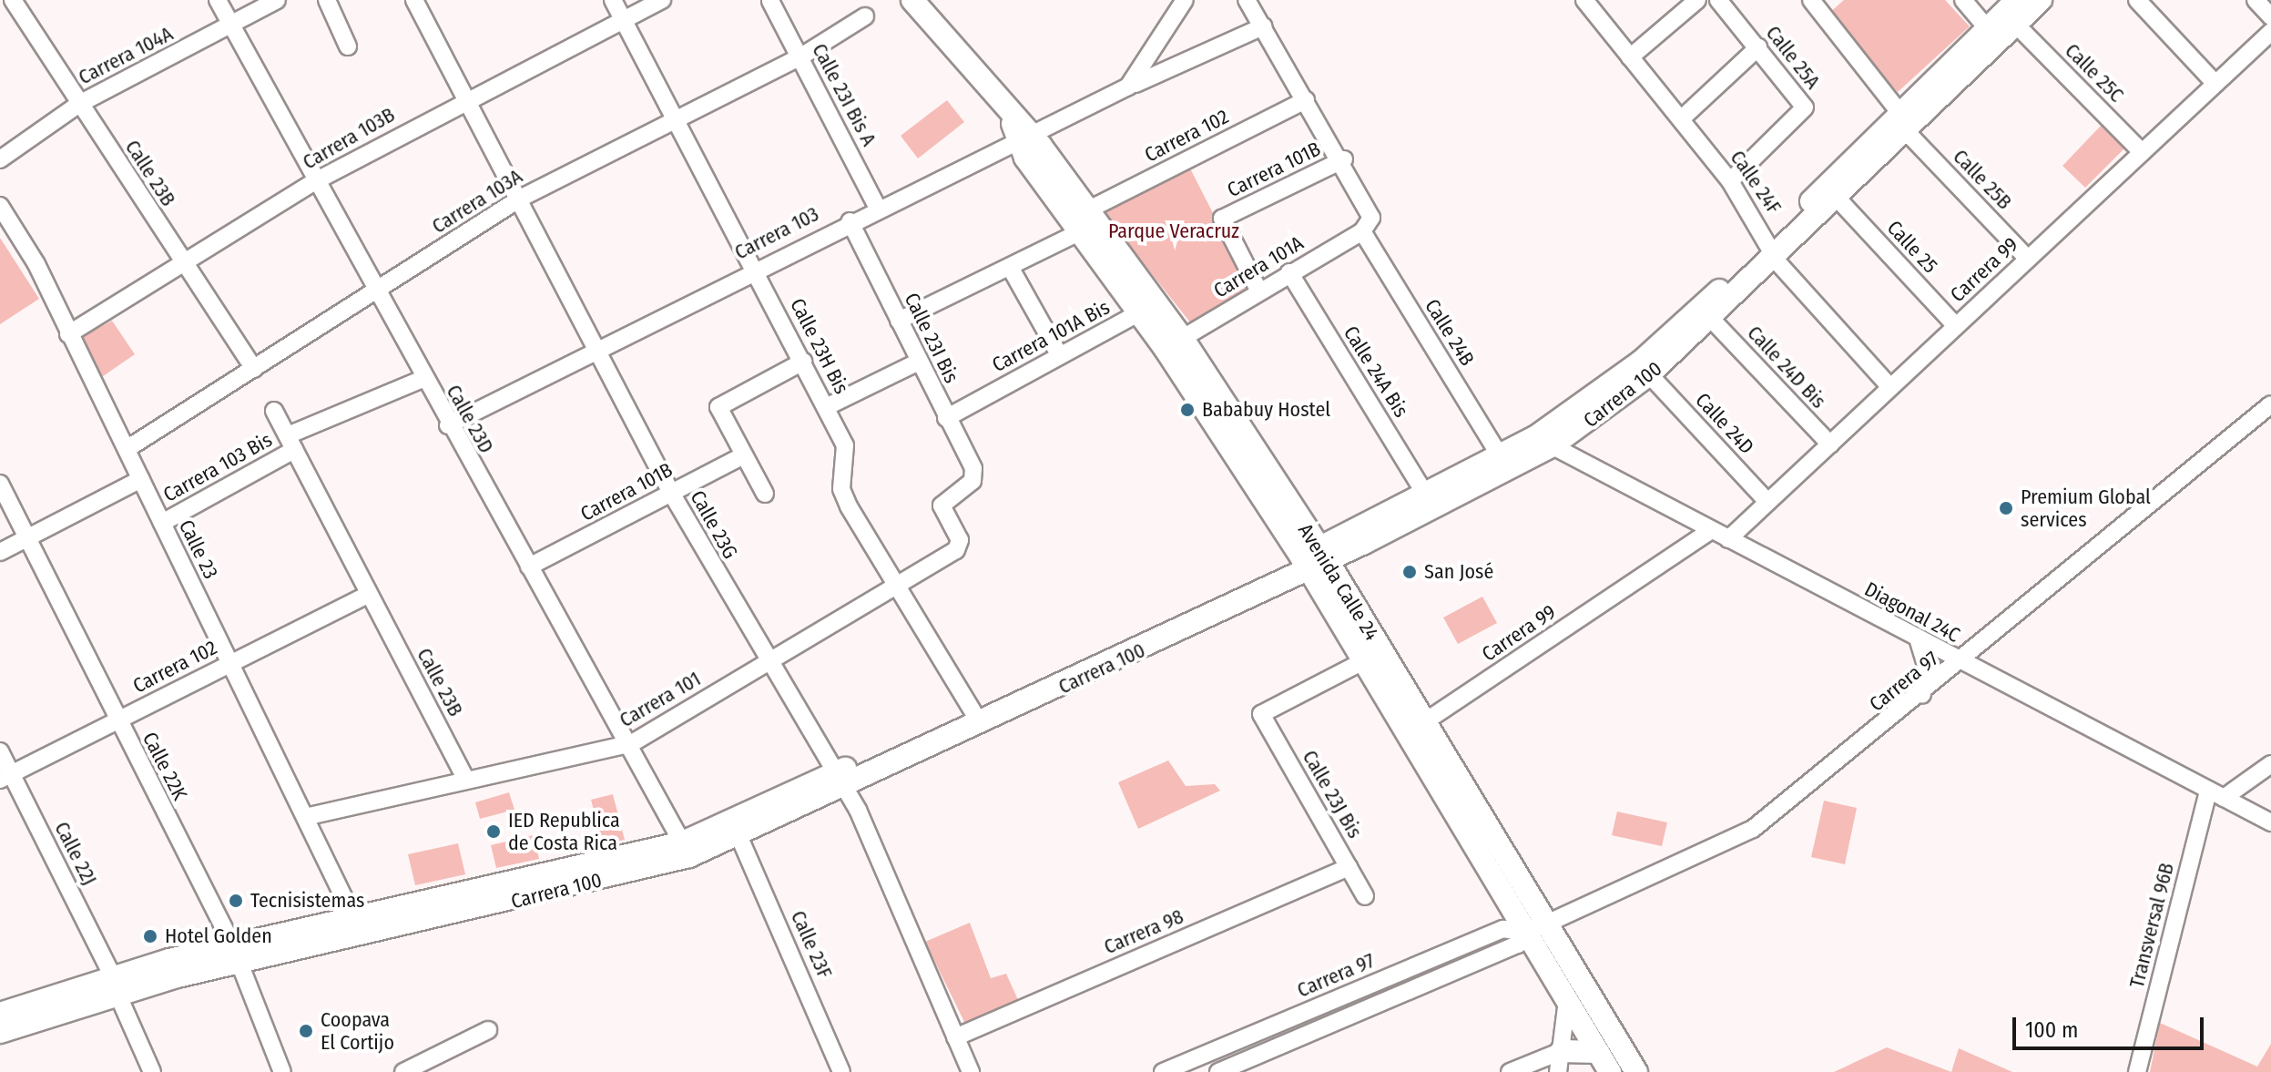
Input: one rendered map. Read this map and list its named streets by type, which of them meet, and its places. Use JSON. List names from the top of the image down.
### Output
{
  "streets": {
    "main road": ["Carrera 100", "Avenida Calle 24"],
    "street": [
      "Carrera 104A",
      "Calle 25A",
      "Calle 25C",
      "Calle 23I Bis A",
      "Carrera 102",
      "Carrera 103B",
      "Carrera 101B",
      "Calle 23B",
      "Calle 25B",
      "Calle 24F",
      "Carrera 103A",
      "Carrera 103",
      "Calle 25",
      "Carrera 101A",
      "Carrera 99",
      "Calle 24B",
      "Carrera 101A Bis",
      "Calle 23I Bis",
      "Calle 23H Bis",
      "Calle 24D Bis",
      "Calle 24A Bis",
      "Calle 23D",
      "Calle 24D",
      "Carrera 103 Bis",
      "Calle 23G",
      "Calle 23",
      "Diagonal 24C",
      "Carrera 97",
      "Carrera 101",
      "Calle 22K",
      "Calle 23J Bis",
      "Calle 22J",
      "Transversal 96B",
      "Carrera 98",
      "Calle 23F"
    ]
  },
  "crossings": [
    ["Carrera 104A", "Calle 23B"],
    ["Carrera 104A", "Calle 23D"],
    ["Calle 25A", "Calle 24F"],
    ["Calle 25C", "Carrera 99"],
    ["Calle 25C", "Carrera 100"],
    ["Calle 23I Bis A", "Carrera 103A"],
    ["Calle 23I Bis A", "Carrera 103"],
    ["Carrera 102", "Calle 23B"],
    ["Carrera 102", "Calle 24B"],
    ["Carrera 102", "Calle 23"],
    ["Carrera 102", "Avenida Calle 24"],
    ["Carrera 102", "Calle 22K"],
    ["Carrera 102", "Calle 22J"],
    ["Carrera 103B", "Calle 23B"],
    ["Carrera 103B", "Calle 23H Bis"],
    ["Carrera 103B", "Calle 23D"],
    ["Carrera 103B", "Calle 23G"],
    ["Carrera 103B", "Calle 23"],
    ["Carrera 101B", "Carrera 101A"],
    ["Carrera 101B", "Calle 24B"],
    ["Carrera 101B", "Calle 23D"],
    ["Carrera 101B", "Calle 23G"],
    ["Calle 23B", "Carrera 103A"],
    ["Calle 23B", "Carrera 103 Bis"],
    ["Calle 23B", "Carrera 101"],
    ["Calle 25B", "Carrera 99"],
    ["Calle 25B", "Carrera 100"],
    ["Calle 24F", "Carrera 99"],
    ["Calle 24F", "Carrera 100"],
    ["Carrera 103A", "Calle 23H Bis"],
    ["Carrera 103A", "Calle 23D"],
    ["Carrera 103A", "Calle 23G"],
    ["Carrera 103A", "Calle 23"],
    ["Carrera 103", "Calle 24B"],
    ["Carrera 103", "Calle 23I Bis"],
    ["Carrera 103", "Calle 23H Bis"],
    ["Carrera 103", "Calle 23D"],
    ["Carrera 103", "Calle 23G"],
    ["Carrera 103", "Avenida Calle 24"],
    ["Calle 25", "Carrera 99"],
    ["Calle 25", "Carrera 100"],
    ["Carrera 101A", "Calle 24B"],
    ["Carrera 101A", "Calle 24A Bis"],
    ["Carrera 101A", "Avenida Calle 24"],
    ["Carrera 99", "Calle 24D Bis"],
    ["Carrera 99", "Calle 24D"],
    ["Carrera 99", "Avenida Calle 24"],
    ["Carrera 99", "Diagonal 24C"],
    ["Calle 24B", "Carrera 100"],
    ["Carrera 101A Bis", "Calle 23I Bis"],
    ["Carrera 101A Bis", "Avenida Calle 24"],
    ["Calle 23I Bis", "Carrera 101"],
    ["Calle 23H Bis", "Carrera 100"],
    ["Calle 23H Bis", "Carrera 101"],
    ["Calle 24D Bis", "Carrera 100"],
    ["Calle 24A Bis", "Carrera 100"],
    ["Carrera 100", "Calle 23D"],
    ["Carrera 100", "Calle 24D"],
    ["Carrera 100", "Calle 23G"],
    ["Carrera 100", "Calle 23"],
    ["Carrera 100", "Avenida Calle 24"],
    ["Carrera 100", "Diagonal 24C"],
    ["Carrera 100", "Calle 22K"],
    ["Carrera 100", "Calle 22J"],
    ["Carrera 100", "Calle 23F"],
    ["Calle 23D", "Carrera 103 Bis"],
    ["Calle 23D", "Carrera 101"],
    ["Carrera 103 Bis", "Calle 23"],
    ["Calle 23G", "Carrera 101"],
    ["Calle 23G", "Carrera 98"],
    ["Calle 23", "Carrera 101"],
    ["Avenida Calle 24", "Carrera 97"],
    ["Avenida Calle 24", "Calle 23J Bis"],
    ["Diagonal 24C", "Carrera 97"],
    ["Diagonal 24C", "Transversal 96B"],
    ["Calle 23J Bis", "Carrera 98"]
  ],
  "parks": ["Parque Veracruz"],
  "places": [
    "Bababuy Hostel",
    "Premium Global services",
    "San José",
    "IED Republica de Costa Rica",
    "Tecnisistemas",
    "Hotel Golden",
    "Coopava El Cortijo"
  ],
  "scale_bar": "100 m"
}
